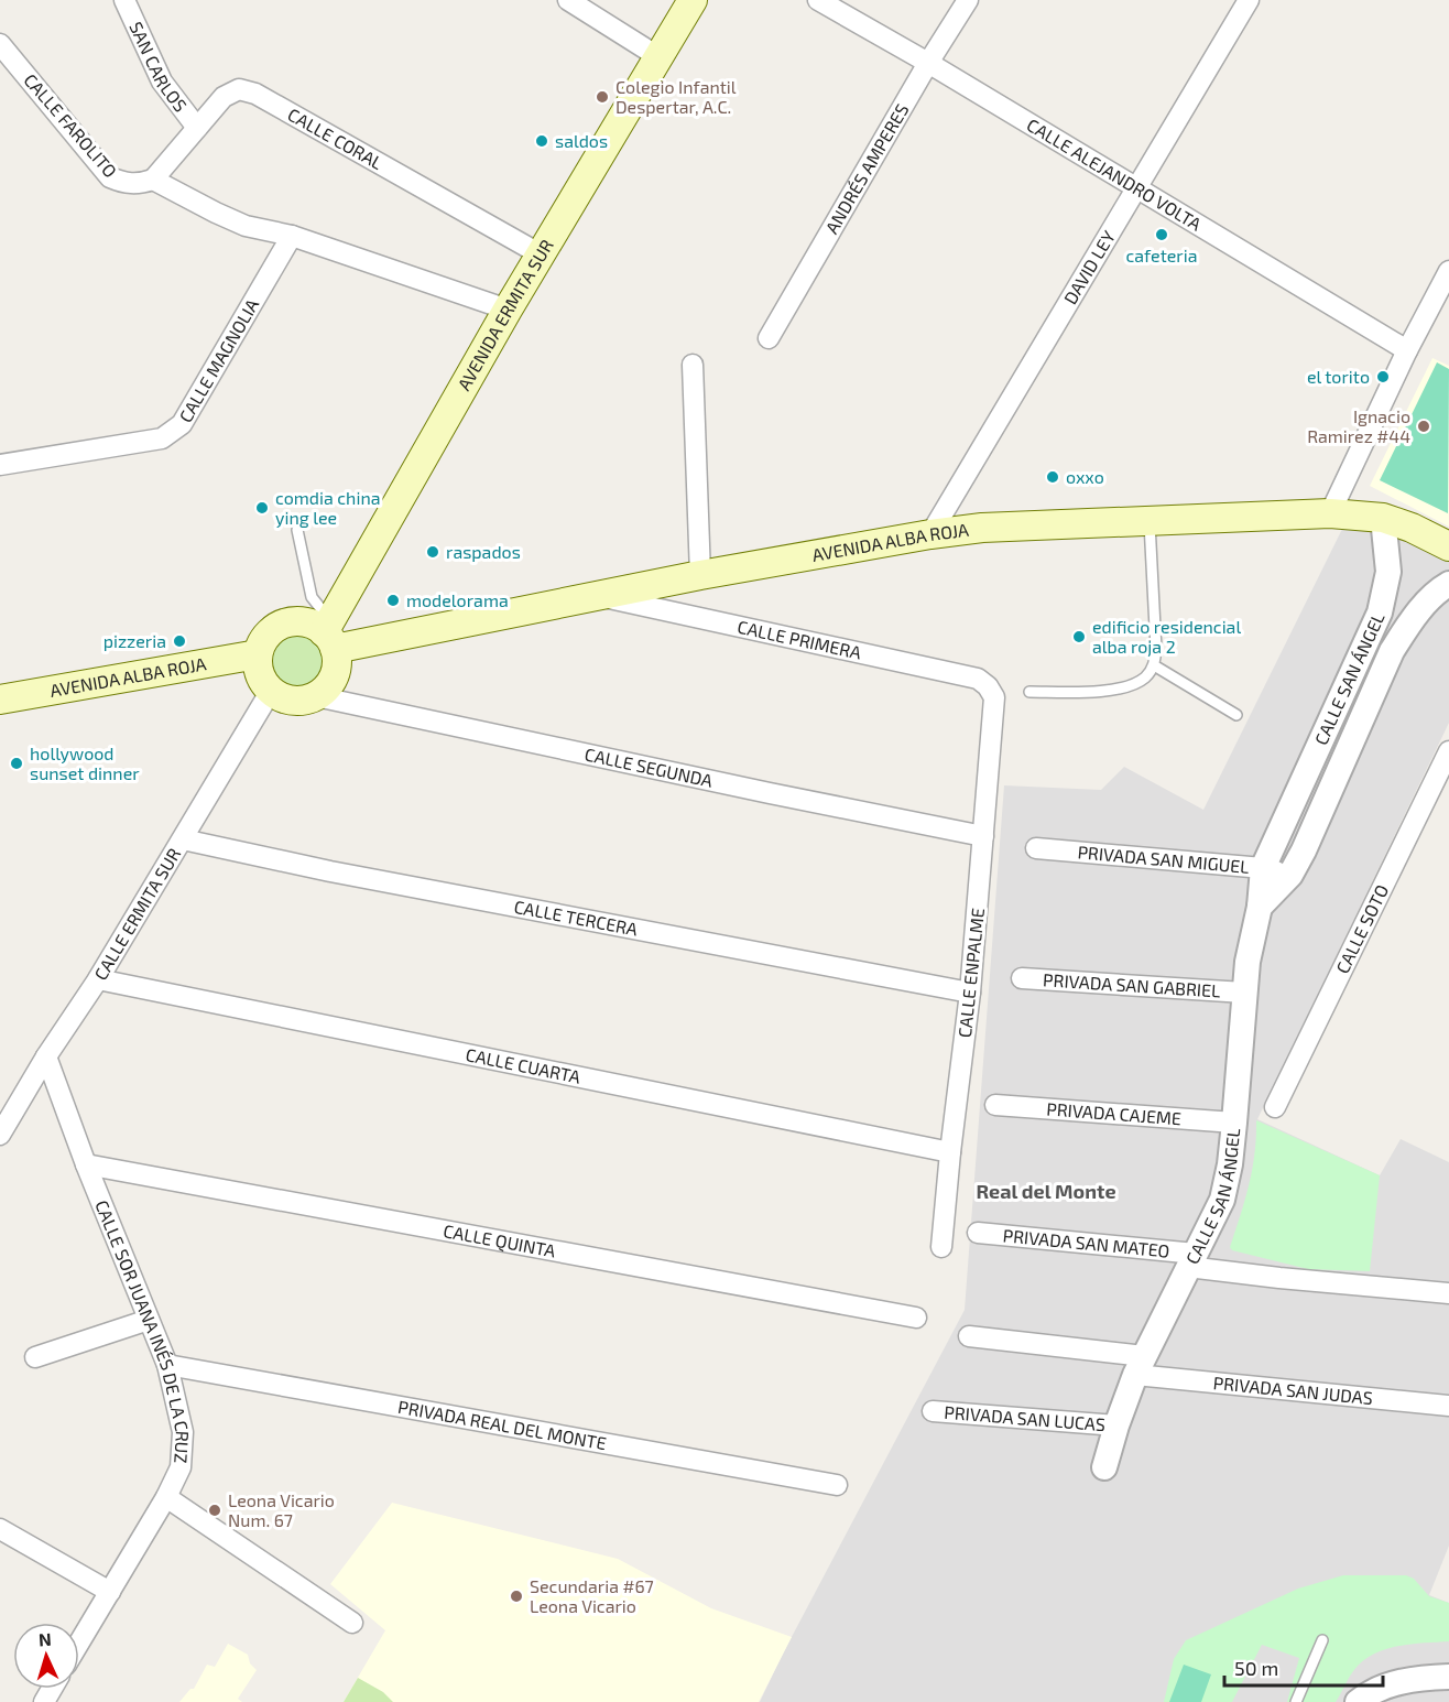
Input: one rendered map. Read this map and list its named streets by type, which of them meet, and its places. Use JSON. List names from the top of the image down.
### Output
{
  "streets": {
    "main road": ["AVENIDA ERMITA SUR", "AVENIDA ALBA ROJA"],
    "street": [
      "SAN CARLOS",
      "CALLE FAROLITO",
      "CALLE CORAL",
      "ANDRÉS AMPERES",
      "CALLE ALEJANDRO VOLTA",
      "DAVID LEY",
      "CALLE MAGNOLIA",
      "CALLE PRIMERA",
      "CALLE SAN ÁNGEL",
      "CALLE SEGUNDA",
      "PRIVADA SAN MIGUEL",
      "CALLE ERMITA SUR",
      "CALLE TERCERA",
      "CALLE SOTO",
      "CALLE ENPALME",
      "PRIVADA SAN GABRIEL",
      "CALLE CUARTA",
      "PRIVADA CAJEME",
      "CALLE QUINTA",
      "PRIVADA SAN MATEO",
      "CALLE SOR JUANA INÉS DE LA CRUZ",
      "PRIVADA SAN JUDAS",
      "PRIVADA SAN LUCAS",
      "PRIVADA REAL DEL MONTE"
    ]
  },
  "crossings": [
    ["SAN CARLOS", "CALLE CORAL"],
    ["CALLE FAROLITO", "CALLE CORAL"],
    ["CALLE CORAL", "AVENIDA ERMITA SUR"],
    ["ANDRÉS AMPERES", "CALLE ALEJANDRO VOLTA"],
    ["CALLE ALEJANDRO VOLTA", "DAVID LEY"],
    ["DAVID LEY", "AVENIDA ALBA ROJA"],
    ["AVENIDA ERMITA SUR", "AVENIDA ALBA ROJA"],
    ["AVENIDA ERMITA SUR", "CALLE SEGUNDA"],
    ["AVENIDA ERMITA SUR", "CALLE ERMITA SUR"],
    ["AVENIDA ALBA ROJA", "CALLE PRIMERA"],
    ["AVENIDA ALBA ROJA", "CALLE SAN ÁNGEL"],
    ["AVENIDA ALBA ROJA", "CALLE SEGUNDA"],
    ["AVENIDA ALBA ROJA", "CALLE ERMITA SUR"],
    ["CALLE PRIMERA", "CALLE ENPALME"],
    ["CALLE SAN ÁNGEL", "PRIVADA SAN MIGUEL"],
    ["CALLE SAN ÁNGEL", "PRIVADA SAN GABRIEL"],
    ["CALLE SAN ÁNGEL", "PRIVADA CAJEME"],
    ["CALLE SAN ÁNGEL", "PRIVADA SAN MATEO"],
    ["CALLE SAN ÁNGEL", "PRIVADA SAN JUDAS"],
    ["CALLE SAN ÁNGEL", "PRIVADA SAN LUCAS"],
    ["CALLE SEGUNDA", "CALLE ERMITA SUR"],
    ["CALLE SEGUNDA", "CALLE ENPALME"],
    ["CALLE ERMITA SUR", "CALLE TERCERA"],
    ["CALLE ERMITA SUR", "CALLE CUARTA"],
    ["CALLE ERMITA SUR", "CALLE SOR JUANA INÉS DE LA CRUZ"],
    ["CALLE TERCERA", "CALLE ENPALME"],
    ["CALLE ENPALME", "CALLE CUARTA"],
    ["CALLE QUINTA", "CALLE SOR JUANA INÉS DE LA CRUZ"],
    ["CALLE SOR JUANA INÉS DE LA CRUZ", "PRIVADA REAL DEL MONTE"]
  ],
  "districts": ["Real del Monte"],
  "places": [
    "Colegio Infantil Despertar, A.C.",
    "saldos",
    "cafeteria",
    "el torito",
    "Ignacio Ramirez #44",
    "oxxo",
    "comdia china ying lee",
    "raspados",
    "modelorama",
    "edificio residencial alba roja 2",
    "pizzeria",
    "hollywood sunset dinner",
    "Leona Vicario Num. 67",
    "Secundaria #67 Leona Vicario"
  ],
  "scale_bar": "50 m",
  "north": "top"
}
